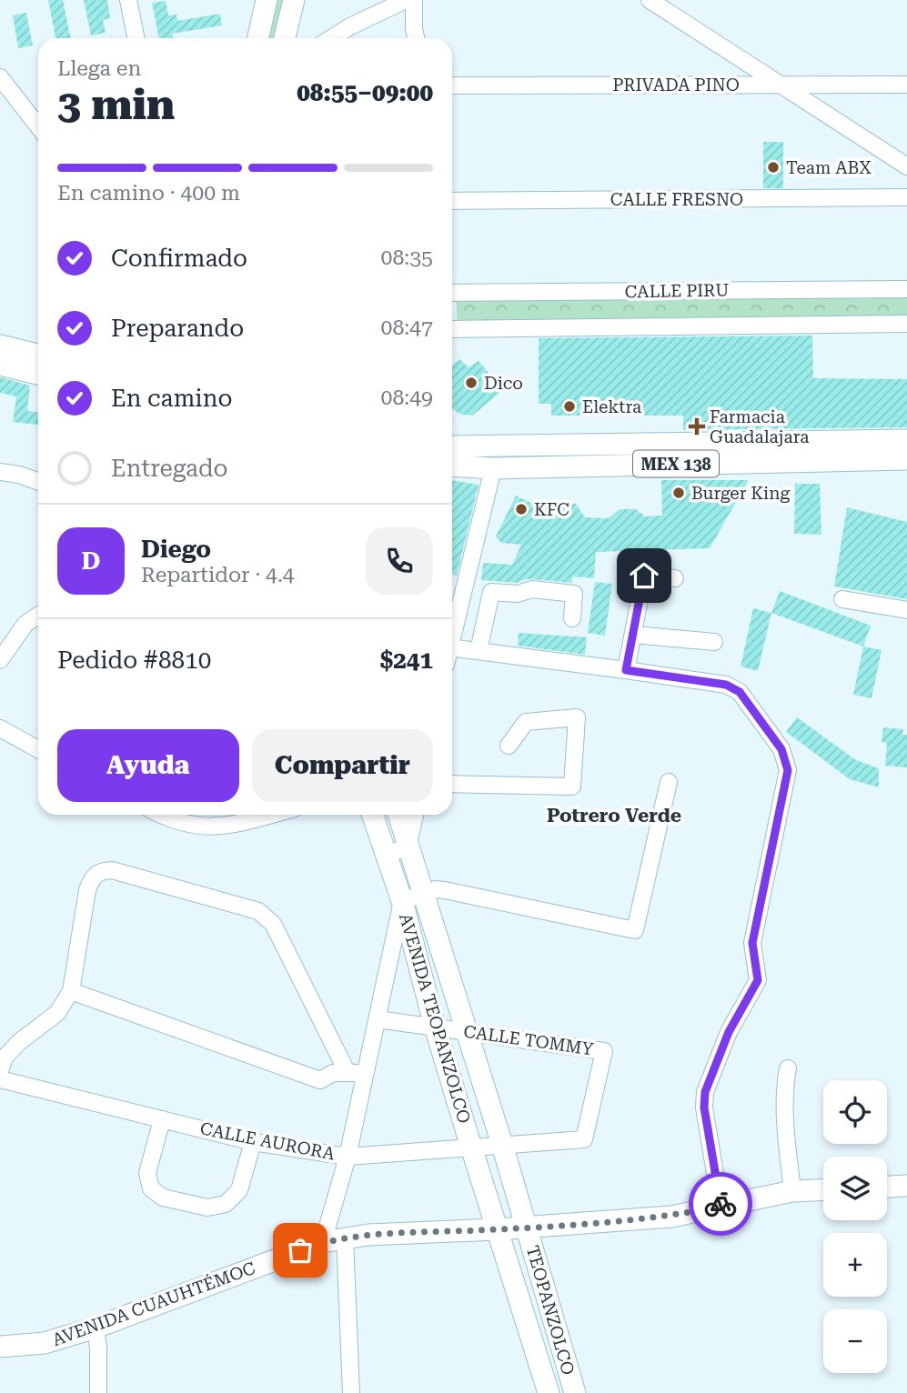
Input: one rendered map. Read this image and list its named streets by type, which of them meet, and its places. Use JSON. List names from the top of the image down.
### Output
{
  "streets": {
    "main road": [
      "MEX 138",
      "AVENIDA TEOPANZOLCO",
      "AVENIDA CUAUHTÉMOC",
      "TEOPANZOLCO"
    ],
    "street": [
      "PRIVADA PINO",
      "CALLE FRESNO",
      "CALLE PIRU",
      "CALLE TOMMY",
      "CALLE AURORA"
    ]
  },
  "crossings": [
    ["AVENIDA TEOPANZOLCO", "CALLE TOMMY"],
    ["AVENIDA TEOPANZOLCO", "CALLE AURORA"],
    ["AVENIDA TEOPANZOLCO", "AVENIDA CUAUHTÉMOC"],
    ["AVENIDA TEOPANZOLCO", "TEOPANZOLCO"],
    ["CALLE TOMMY", "CALLE AURORA"],
    ["AVENIDA CUAUHTÉMOC", "TEOPANZOLCO"]
  ],
  "districts": ["Potrero Verde"],
  "places": {
    "other": [
      "Team ABX",
      "Dico",
      "Elektra",
      "Burger King",
      "KFC"
    ],
    "health": ["Farmacia Guadalajara"]
  },
  "page": {
    "heading": ["3 min", "Llega en", "08:55–09:00"],
    "panel": [
      "Diego",
      "Repartidor · 4.4",
      "Pedido #8810",
      "$241"
    ],
    "bar": "En camino · 400 m",
    "list": [
      ["Confirmado", "08:35"],
      ["Preparando", "08:47"],
      ["En camino", "08:49"],
      "Entregado"
    ],
    "round": "D",
    "buttons": ["Ayuda", "Compartir"],
    "map_buttons": ["+", "−"]
  }
}
